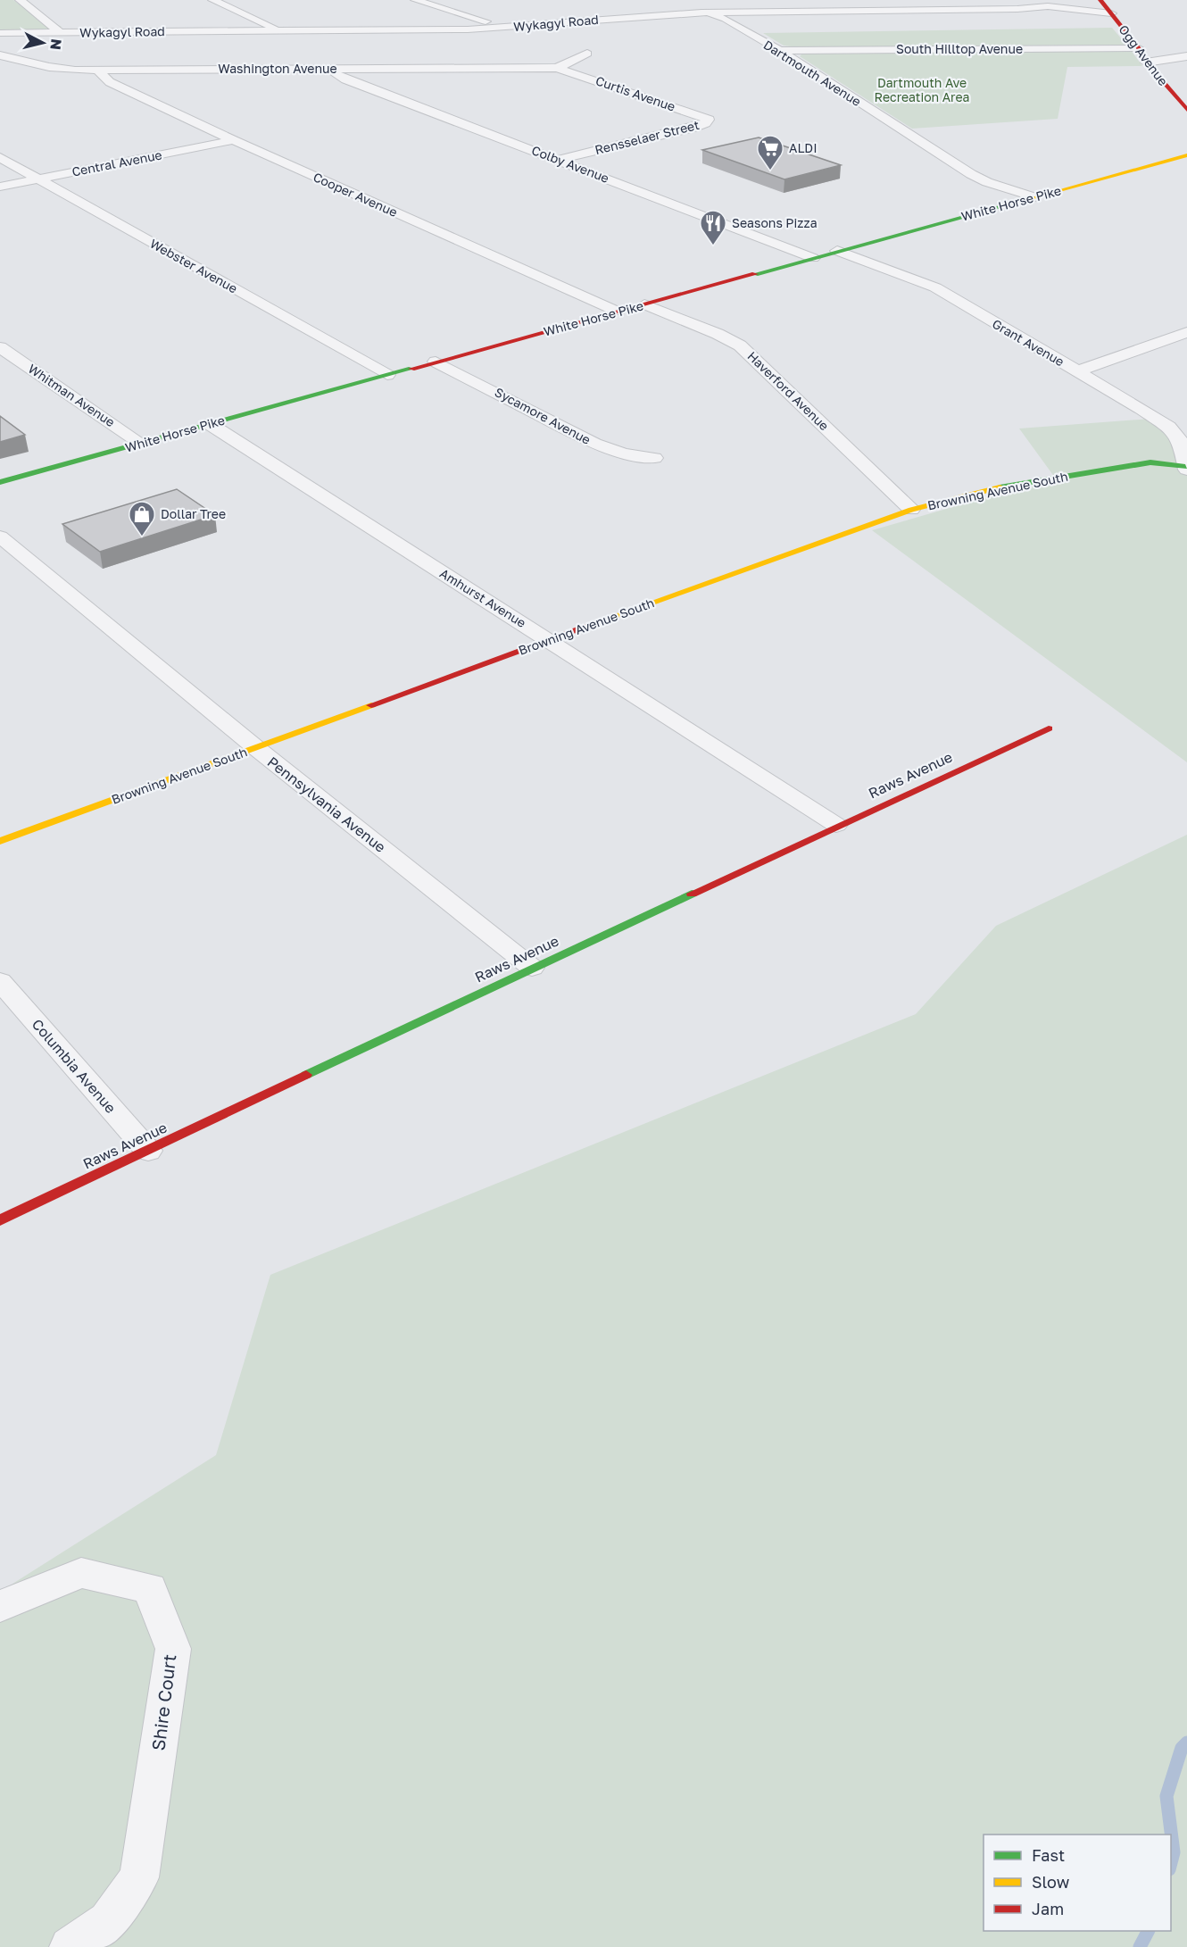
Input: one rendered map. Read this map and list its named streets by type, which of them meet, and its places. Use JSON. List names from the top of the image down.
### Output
{
  "streets": {
    "main road": [
      "Ogg Avenue",
      "White Horse Pike",
      "Browning Avenue South",
      "Raws Avenue"
    ],
    "street": [
      "Wykagyl Road",
      "South Hilltop Avenue",
      "Washington Avenue",
      "Dartmouth Avenue",
      "Curtis Avenue",
      "Rensselaer Street",
      "Central Avenue",
      "Colby Avenue",
      "Cooper Avenue",
      "Webster Avenue",
      "Grant Avenue",
      "Haverford Avenue",
      "Whitman Avenue",
      "Sycamore Avenue",
      "Amhurst Avenue",
      "Pennsylvania Avenue",
      "Columbia Avenue",
      "Shire Court"
    ]
  },
  "crossings": [
    ["Wykagyl Road", "Ogg Avenue"],
    ["Wykagyl Road", "Dartmouth Avenue"],
    ["South Hilltop Avenue", "Ogg Avenue"],
    ["South Hilltop Avenue", "Dartmouth Avenue"],
    ["Washington Avenue", "Curtis Avenue"],
    ["Washington Avenue", "Colby Avenue"],
    ["Washington Avenue", "Cooper Avenue"],
    ["Dartmouth Avenue", "White Horse Pike"],
    ["Curtis Avenue", "Rensselaer Street"],
    ["Rensselaer Street", "Colby Avenue"],
    ["Central Avenue", "Cooper Avenue"],
    ["Central Avenue", "Webster Avenue"],
    ["Colby Avenue", "White Horse Pike"],
    ["Cooper Avenue", "White Horse Pike"],
    ["White Horse Pike", "Webster Avenue"],
    ["White Horse Pike", "Grant Avenue"],
    ["White Horse Pike", "Haverford Avenue"],
    ["White Horse Pike", "Whitman Avenue"],
    ["White Horse Pike", "Sycamore Avenue"],
    ["White Horse Pike", "Amhurst Avenue"],
    ["Grant Avenue", "Browning Avenue South"],
    ["Haverford Avenue", "Browning Avenue South"],
    ["Browning Avenue South", "Amhurst Avenue"],
    ["Browning Avenue South", "Pennsylvania Avenue"],
    ["Amhurst Avenue", "Raws Avenue"],
    ["Raws Avenue", "Pennsylvania Avenue"],
    ["Raws Avenue", "Columbia Avenue"]
  ],
  "parks": ["Dartmouth Ave Recreation Area"],
  "places": {
    "supermarket": ["ALDI"],
    "restaurant": ["Seasons Pizza"],
    "shop": ["Dollar Tree"]
  },
  "legend": ["Fast", "Slow", "Jam"],
  "north": "right"
}
